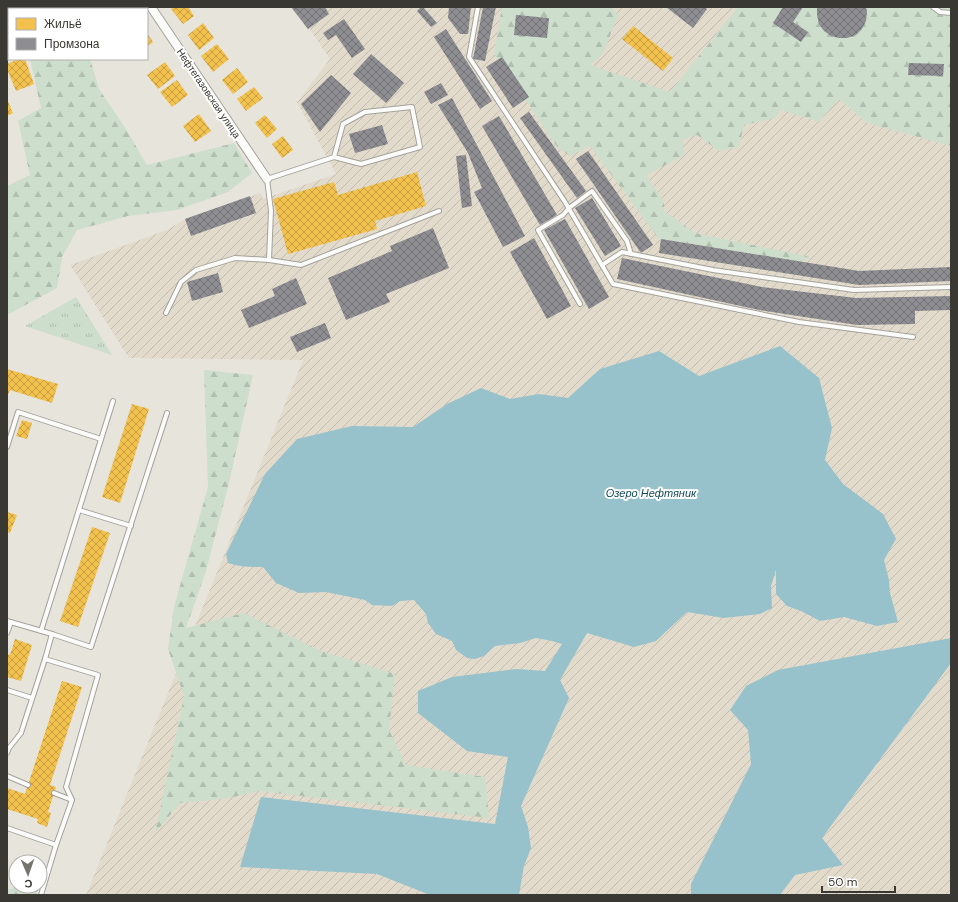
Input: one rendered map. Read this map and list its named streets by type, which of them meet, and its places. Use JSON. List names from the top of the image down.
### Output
{
  "streets": {
    "street": ["Нефтегазовская улица"]
  },
  "water": ["Озеро Нефтяник"],
  "legend": ["Жильё", "Промзона"],
  "scale_bar": "50 m",
  "north": "bottom"
}
